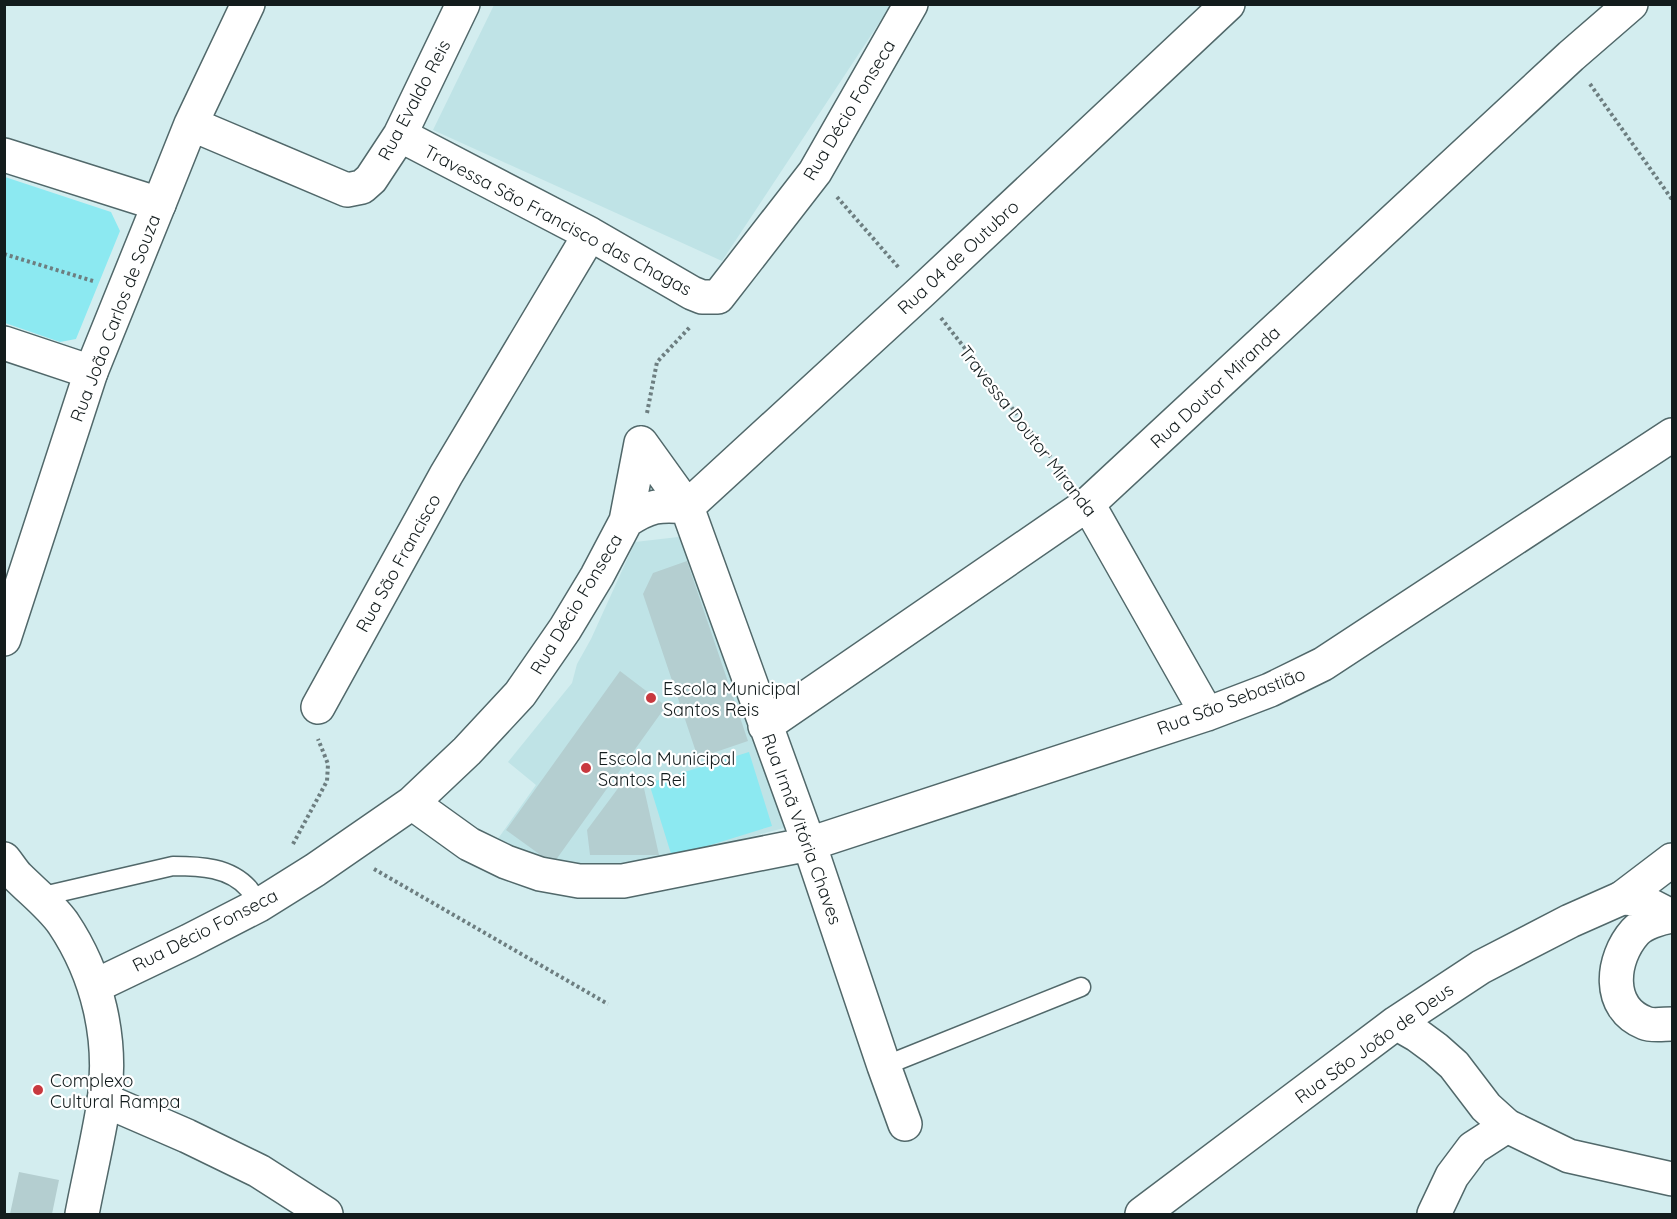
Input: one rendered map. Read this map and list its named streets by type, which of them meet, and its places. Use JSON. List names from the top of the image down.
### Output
{
  "streets": {
    "street": [
      "Rua Evaldo Reis",
      "Rua Décio Fonseca",
      "Travessa São Francisco das Chagas",
      "Rua 04 de Outubro",
      "Rua João Carlos de Souza",
      "Rua Doutor Miranda",
      "Travessa Doutor Miranda",
      "Rua São Francisco",
      "Rua São Sebastião",
      "Rua Irmã Vitória Chaves",
      "Rua São João de Deus"
    ]
  },
  "crossings": [
    ["Rua Evaldo Reis", "Travessa São Francisco das Chagas"],
    ["Rua Evaldo Reis", "Rua João Carlos de Souza"],
    ["Rua Décio Fonseca", "Travessa São Francisco das Chagas"],
    ["Rua Décio Fonseca", "Travessa Doutor Miranda"],
    ["Rua Décio Fonseca", "Rua São Sebastião"],
    ["Rua Décio Fonseca", "Rua Irmã Vitória Chaves"],
    ["Travessa São Francisco das Chagas", "Rua São Francisco"],
    ["Rua 04 de Outubro", "Travessa Doutor Miranda"],
    ["Rua 04 de Outubro", "Rua Irmã Vitória Chaves"],
    ["Rua Doutor Miranda", "Travessa Doutor Miranda"],
    ["Rua Doutor Miranda", "Rua Irmã Vitória Chaves"],
    ["Travessa Doutor Miranda", "Rua São Sebastião"],
    ["Rua São Sebastião", "Rua Irmã Vitória Chaves"]
  ],
  "places": ["Escola Municipal Santos Reis", "Escola Municipal Santos Rei", "Complexo Cultural Rampa"]
}
